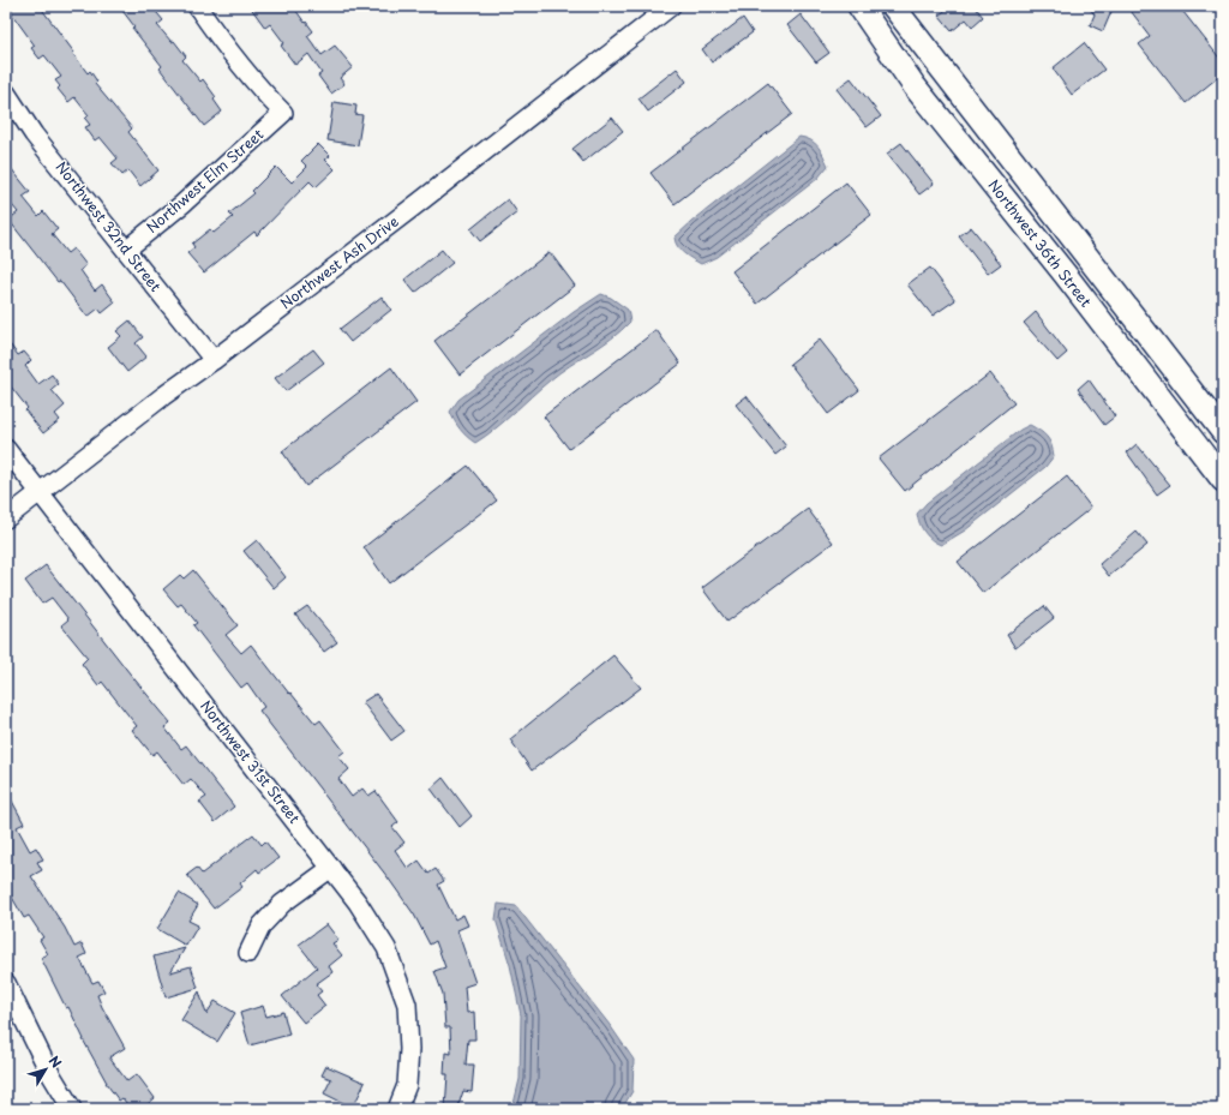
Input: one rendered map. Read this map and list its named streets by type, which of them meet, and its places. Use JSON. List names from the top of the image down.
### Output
{
  "streets": {
    "main road": ["Northwest 36th Street"],
    "street": [
      "Northwest Elm Street",
      "Northwest 32nd Street",
      "Northwest Ash Drive",
      "Northwest 31st Street"
    ]
  },
  "crossings": [
    ["Northwest Elm Street", "Northwest 32nd Street"],
    ["Northwest 32nd Street", "Northwest Ash Drive"],
    ["Northwest Ash Drive", "Northwest 31st Street"]
  ],
  "north": "top right"
}
